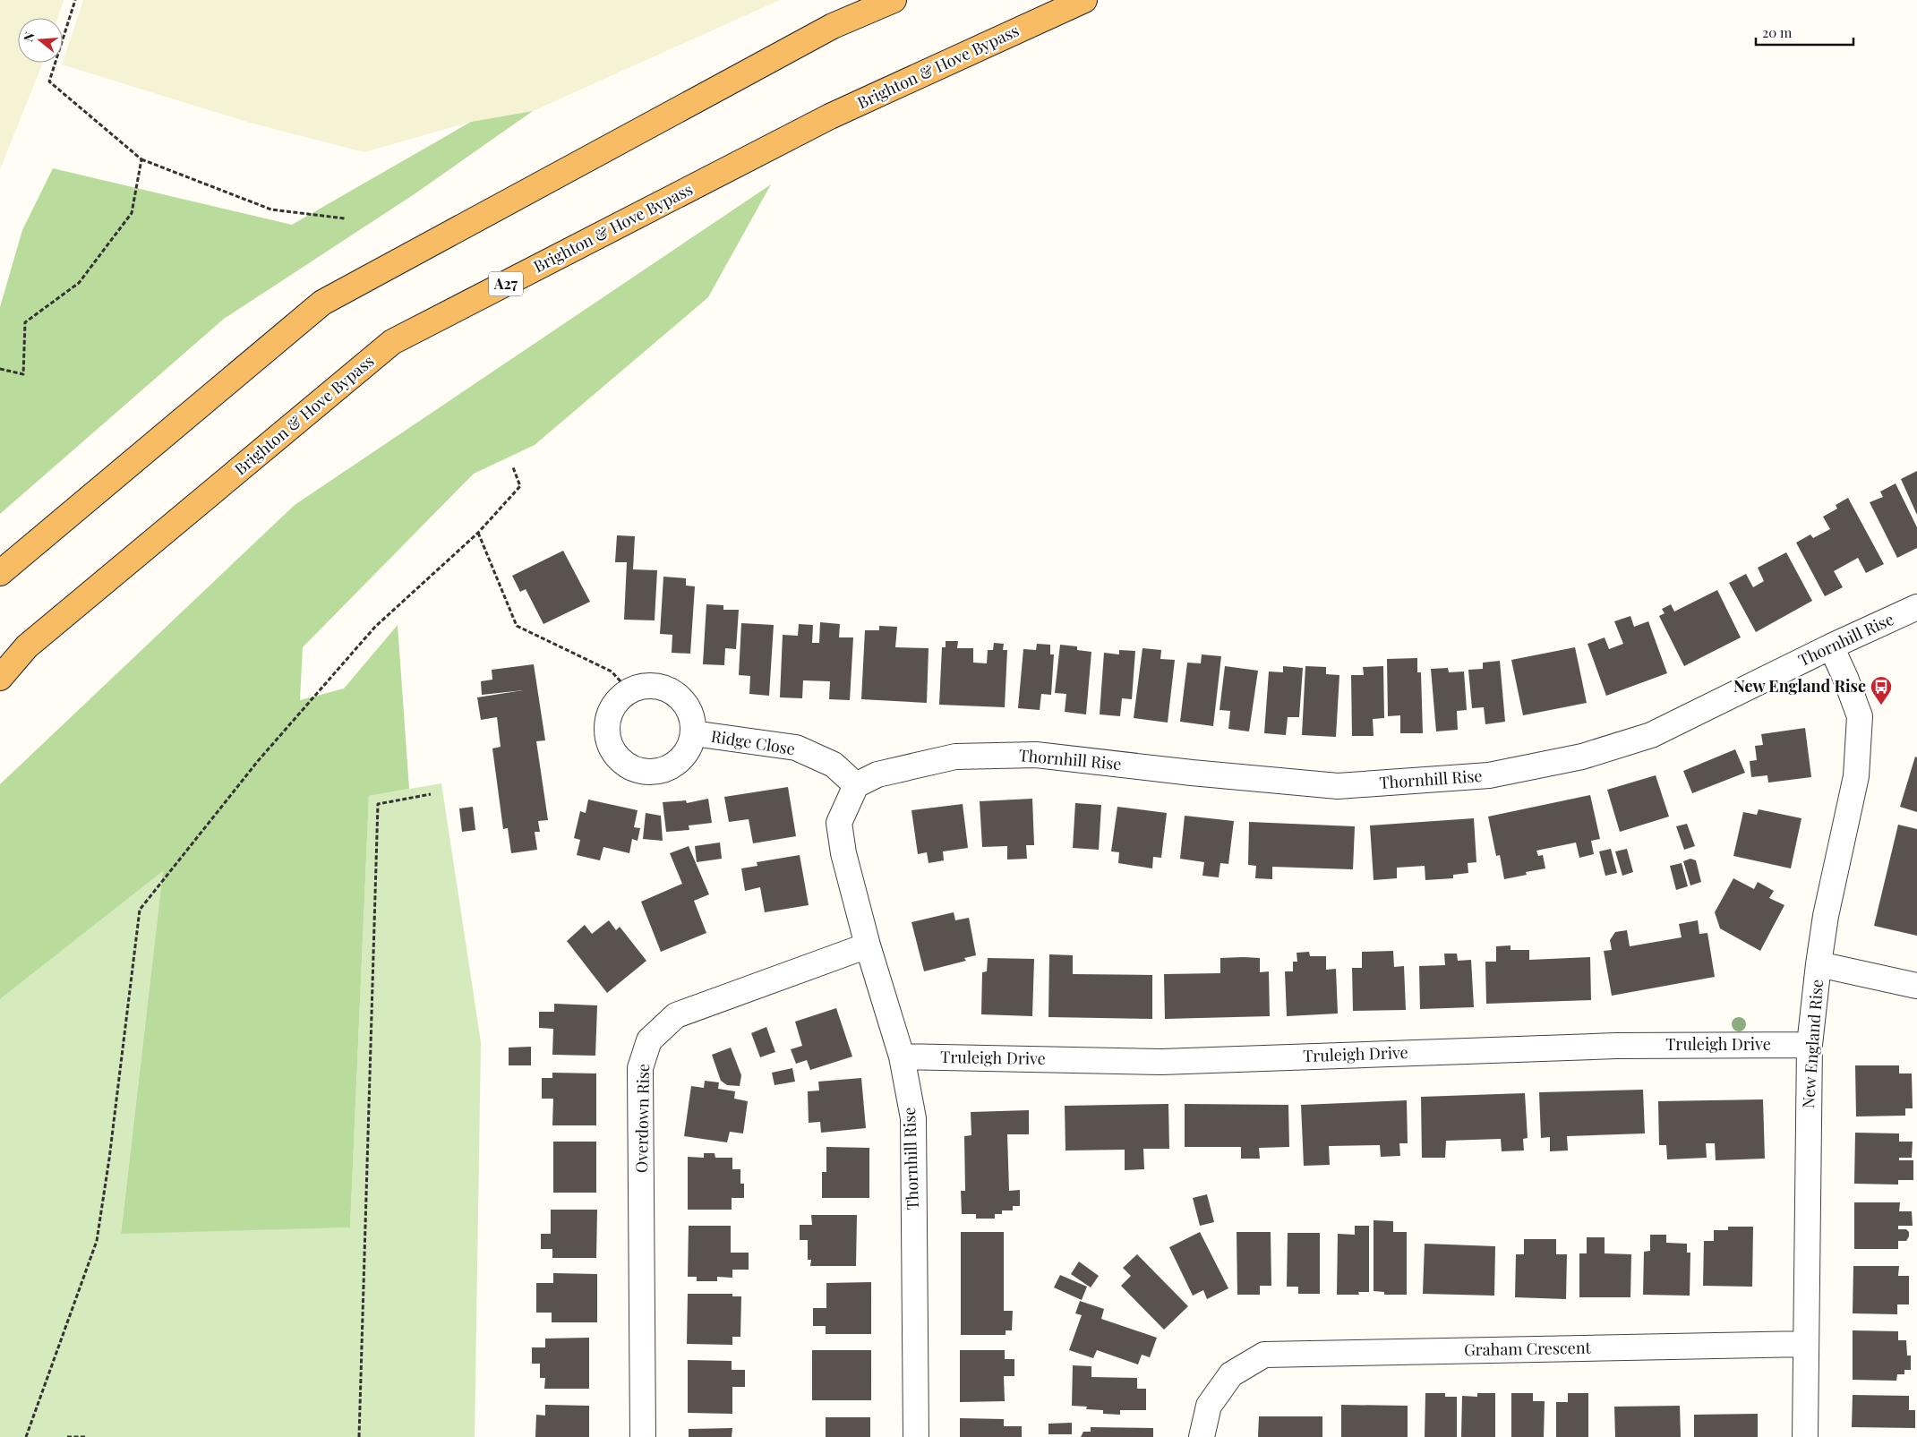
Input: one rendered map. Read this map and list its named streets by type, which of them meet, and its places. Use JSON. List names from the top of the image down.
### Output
{
  "streets": {
    "highway": ["Brighton & Hove Bypass", "A27"],
    "street": [
      "Thornhill Rise",
      "Ridge Close",
      "New England Rise",
      "Truleigh Drive",
      "Overdown Rise",
      "Graham Crescent"
    ]
  },
  "crossings": [
    ["Thornhill Rise", "Ridge Close"],
    ["Thornhill Rise", "New England Rise"],
    ["Thornhill Rise", "Truleigh Drive"],
    ["Thornhill Rise", "Overdown Rise"],
    ["New England Rise", "Truleigh Drive"],
    ["New England Rise", "Graham Crescent"]
  ],
  "places": {
    "bus stop": ["New England Rise"]
  },
  "scale_bar": "20 m",
  "north": "left"
}
